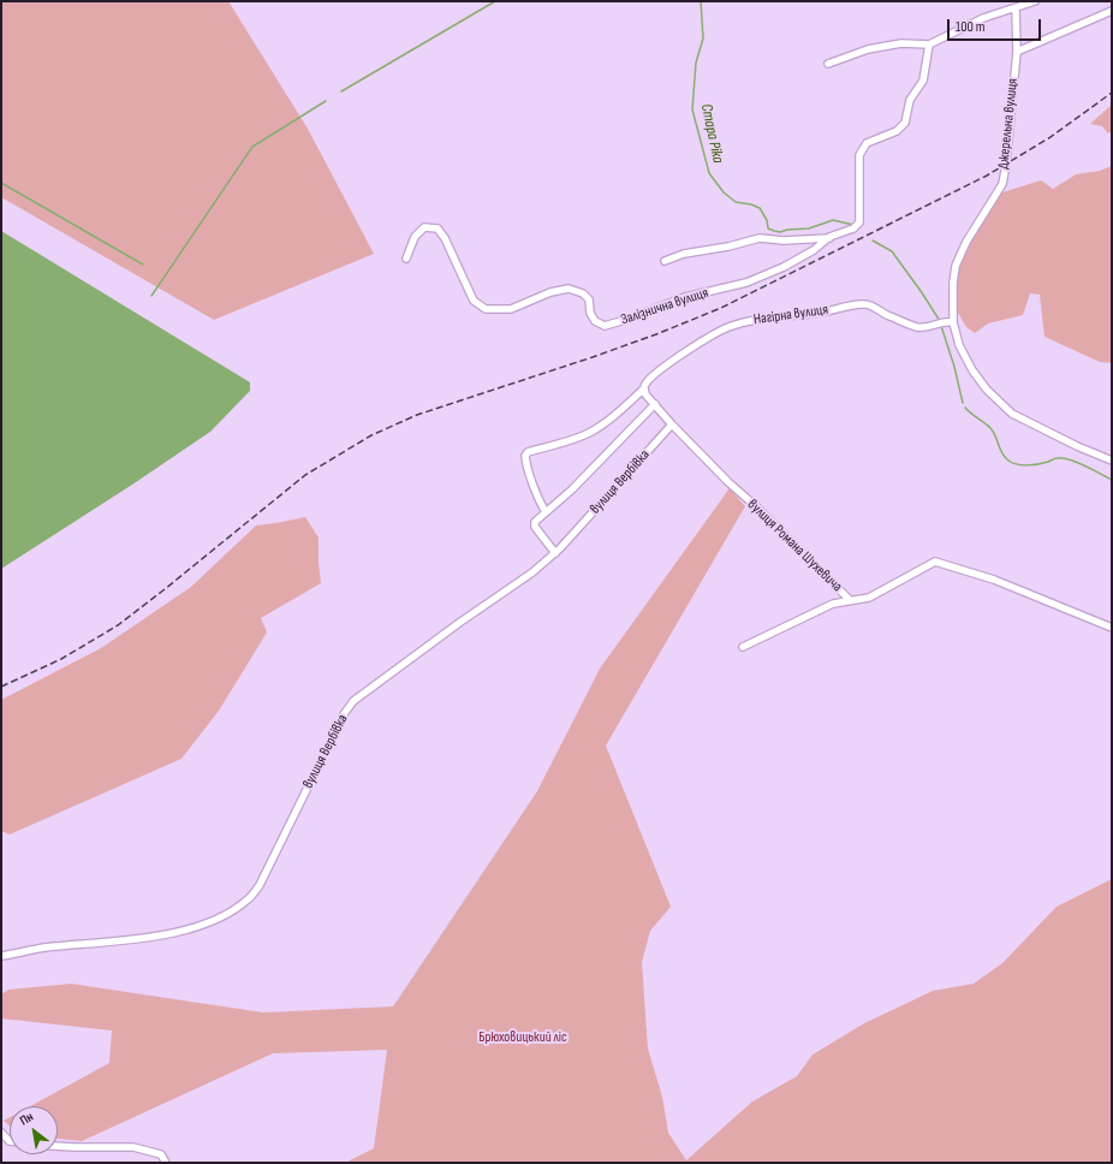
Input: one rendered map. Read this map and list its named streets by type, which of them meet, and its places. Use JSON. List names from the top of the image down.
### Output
{
  "streets": {
    "street": [
      "Джерельна вулиця",
      "Залізнична вулиця",
      "Нагірна вулиця",
      "вулиця Вербівка",
      "вулиця Романа Шухевича"
    ]
  },
  "crossings": [
    ["Джерельна вулиця", "Нагірна вулиця"],
    ["Нагірна вулиця", "вулиця Романа Шухевича"],
    ["вулиця Вербівка", "вулиця Романа Шухевича"]
  ],
  "water": ["Стара Ріка"],
  "parks": ["Брюховицький ліс"],
  "scale_bar": "100 m",
  "north": "top left"
}
